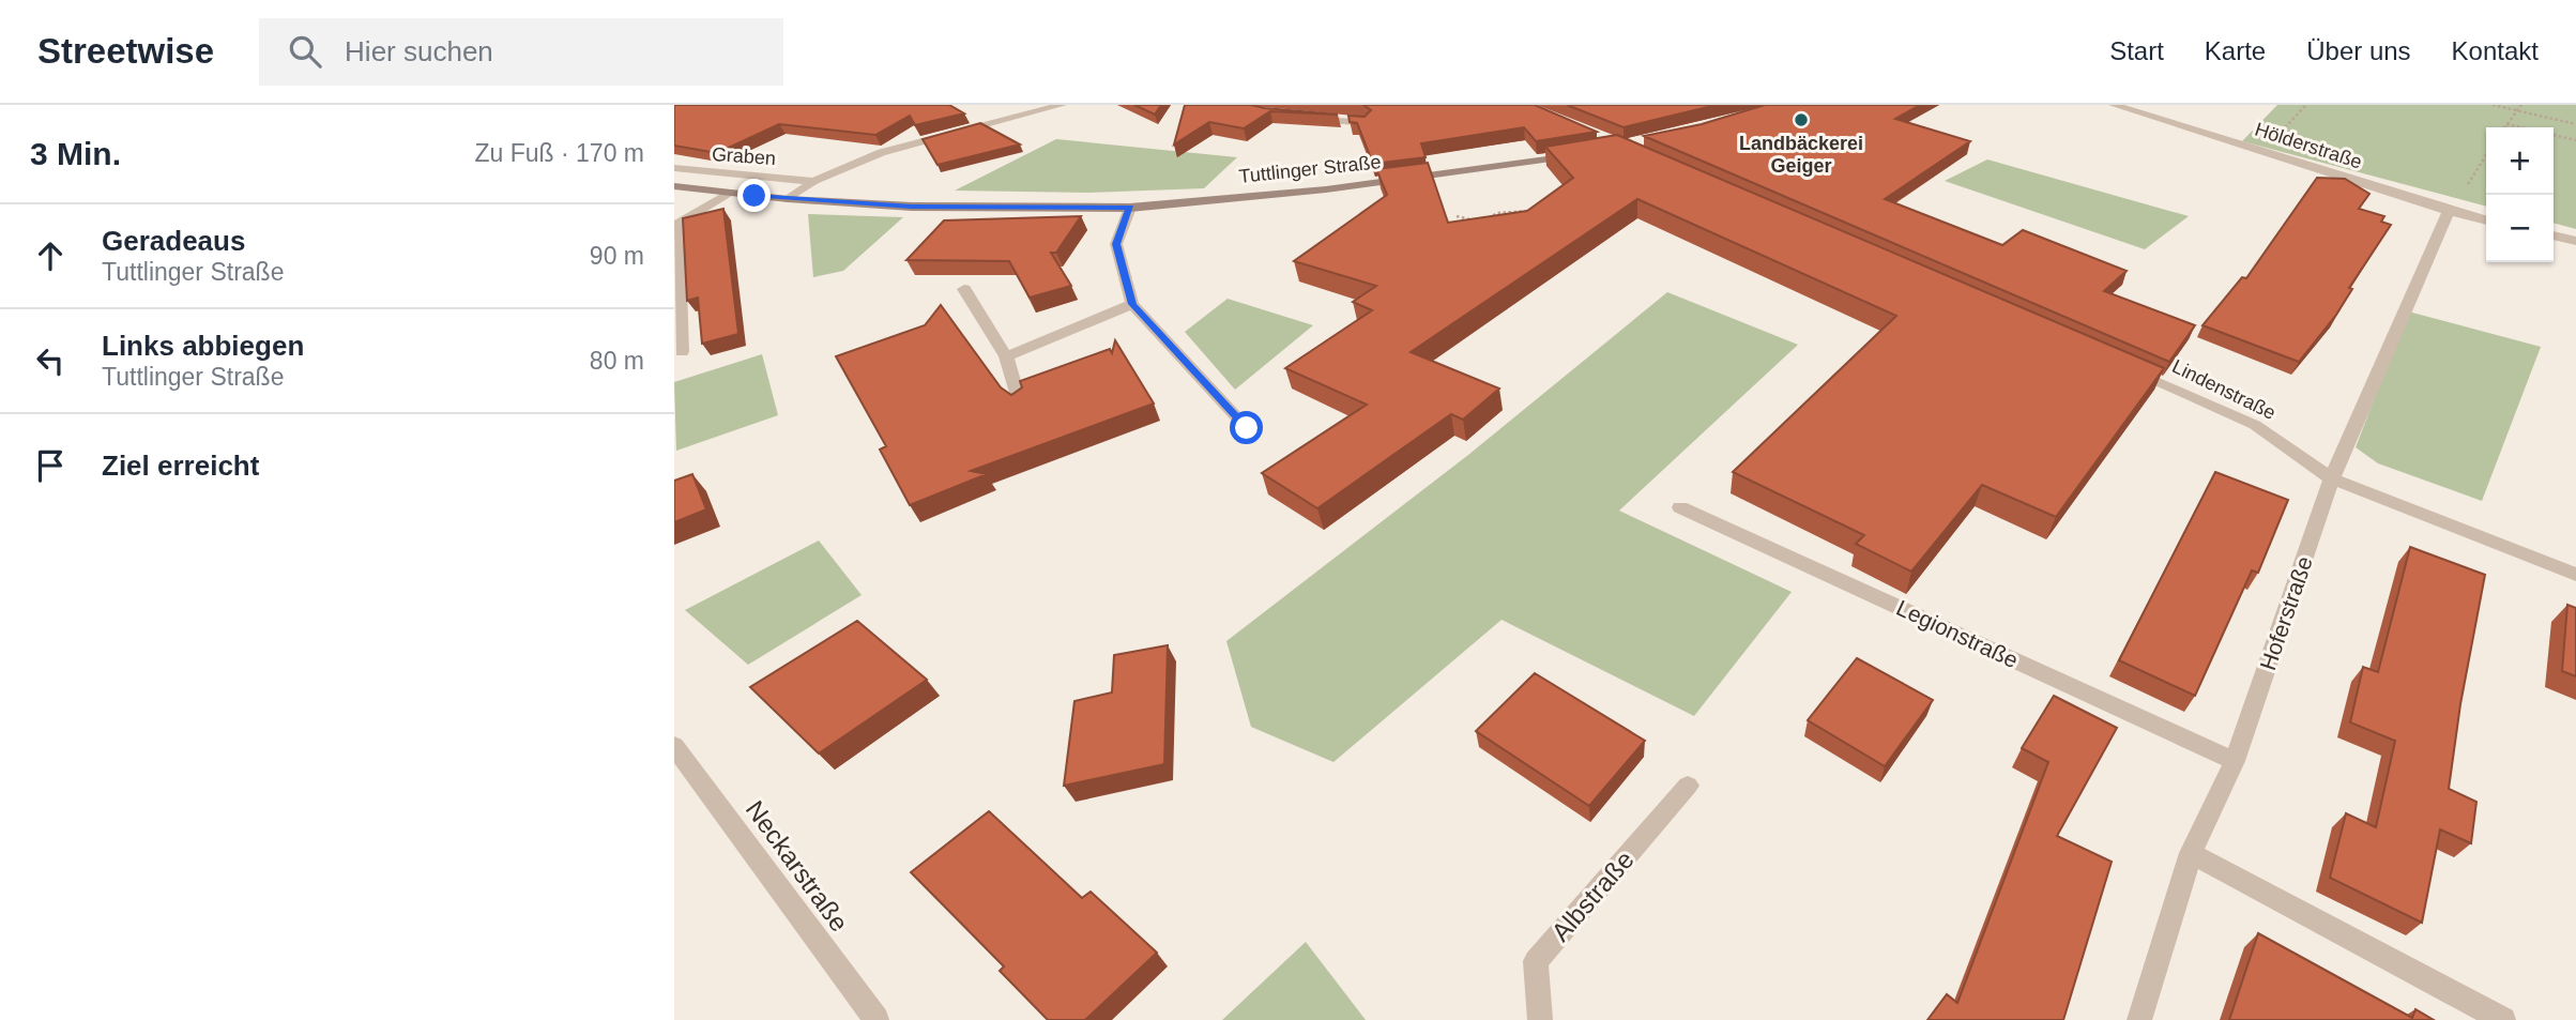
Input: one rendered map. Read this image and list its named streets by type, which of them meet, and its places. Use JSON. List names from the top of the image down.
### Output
{
  "streets": {
    "street": [
      "Hölderstraße",
      "Graben",
      "Tuttlinger Straße",
      "Lindenstraße",
      "Hoferstraße",
      "Legionstraße",
      "Neckarstraße",
      "Albstraße"
    ]
  },
  "crossings": [
    ["Hölderstraße", "Hoferstraße"],
    ["Lindenstraße", "Hoferstraße"],
    ["Hoferstraße", "Legionstraße"]
  ],
  "places": ["Landbäckerei Geiger"],
  "page": {
    "header": "Streetwise",
    "search": "Hier suchen",
    "nav": [
      "Start",
      "Karte",
      "Über uns",
      "Kontakt"
    ],
    "heading": ["3 Min.", "Zu Fuß · 170 m"],
    "map_buttons": ["+", "−"],
    "list": [
      ["Geradeaus", "Tuttlinger Straße", "90 m"],
      ["Links abbiegen", "Tuttlinger Straße", "80 m"],
      "Ziel erreicht"
    ]
  }
}
